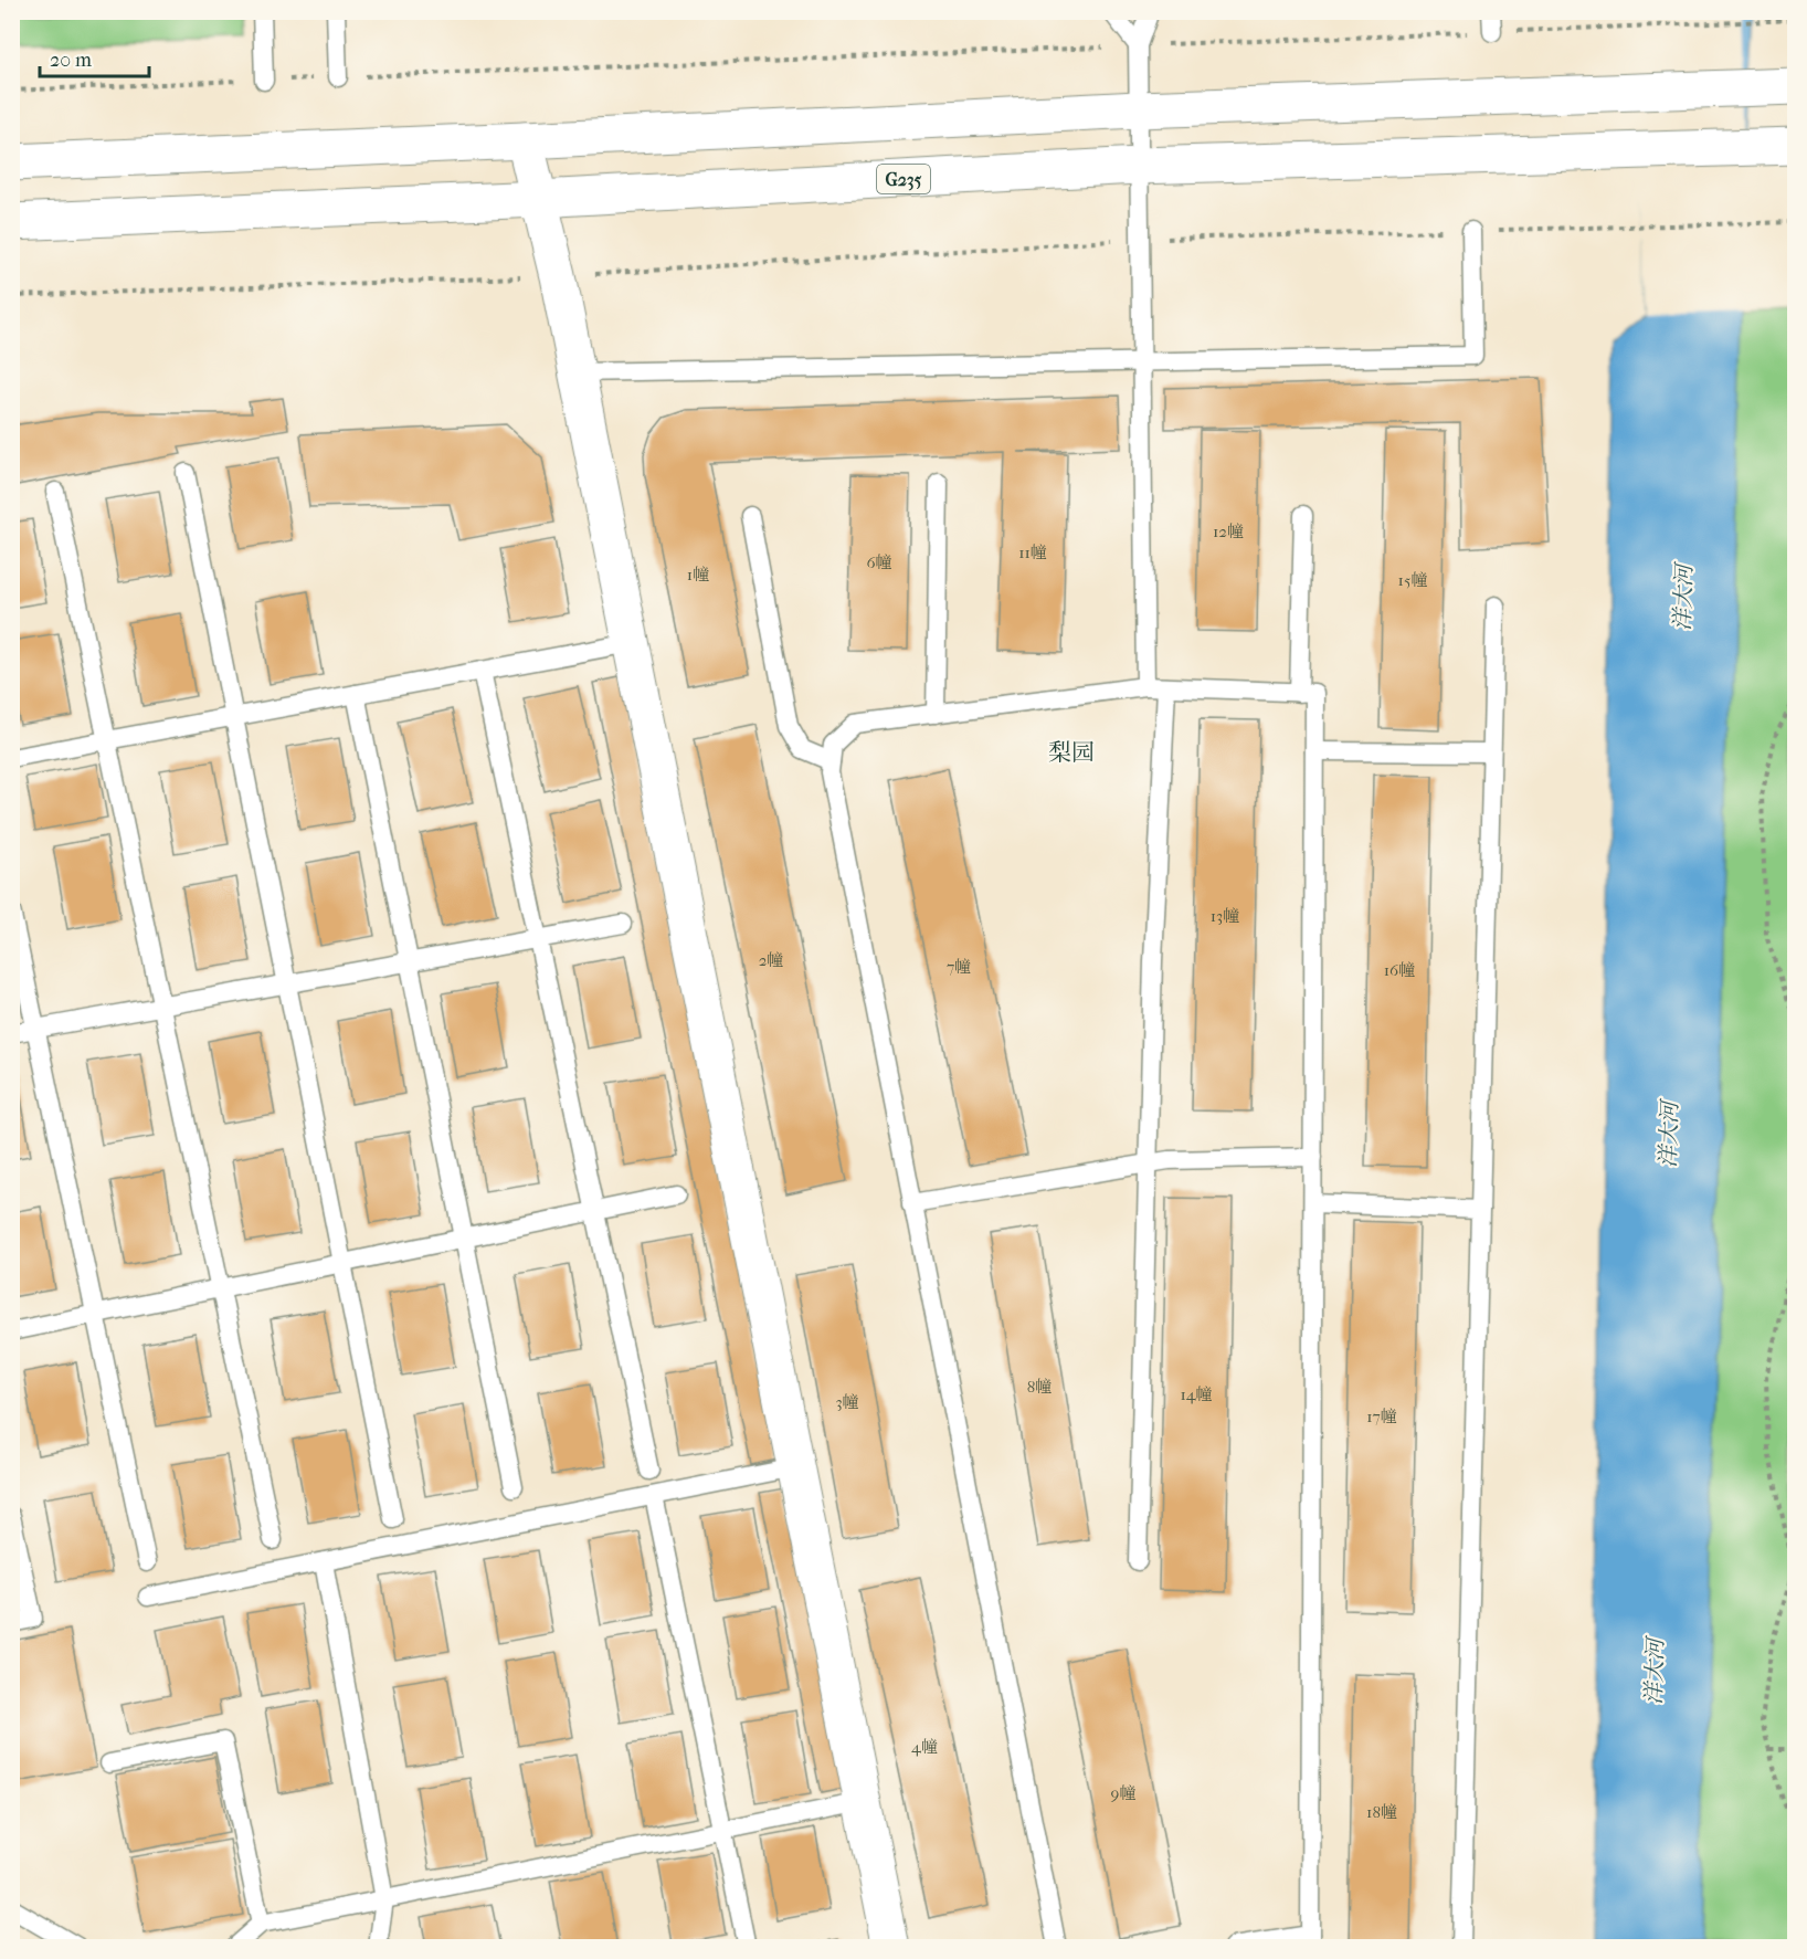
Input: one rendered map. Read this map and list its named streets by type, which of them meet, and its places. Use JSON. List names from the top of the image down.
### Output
{
  "streets": {
    "main road": ["G235"]
  },
  "districts": ["梨园"],
  "water": ["洋大河"],
  "house_numbers": [
    "12幢",
    "11幢",
    "6幢",
    "1幢",
    "15幢",
    "13幢",
    "2幢",
    "7幢",
    "16幢",
    "8幢",
    "14幢",
    "3幢",
    "17幢",
    "4幢",
    "9幢",
    "18幢"
  ],
  "scale_bar": "20 m"
}
